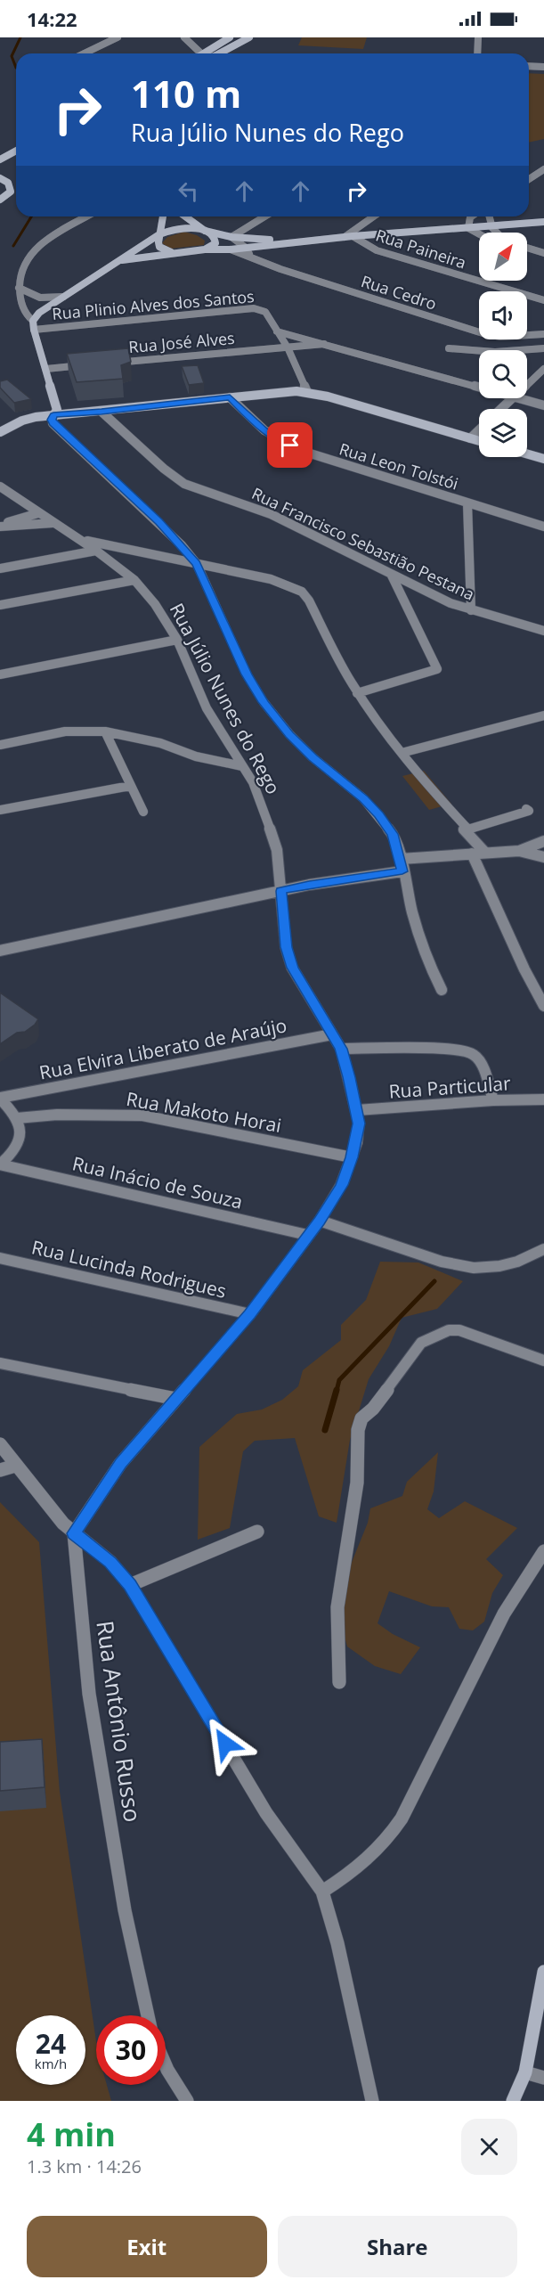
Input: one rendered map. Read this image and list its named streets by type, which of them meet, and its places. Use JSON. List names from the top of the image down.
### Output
{
  "streets": {
    "street": [
      "Rua Paineira",
      "Rua Cedro",
      "Rua Plinio Alves dos Santos",
      "Rua José Alves",
      "Rua Leon Tolstói",
      "Rua Francisco Sebastião Pestana",
      "Rua Júlio Nunes do Rego",
      "Rua Elvira Liberato de Araújo",
      "Rua Particular",
      "Rua Makoto Horai",
      "Rua Inácio de Souza",
      "Rua Lucinda Rodrigues",
      "Rua Antônio Russo"
    ]
  },
  "crossings": [
    ["Rua Júlio Nunes do Rego", "Rua Elvira Liberato de Araújo"],
    ["Rua Júlio Nunes do Rego", "Rua Particular"],
    ["Rua Júlio Nunes do Rego", "Rua Makoto Horai"],
    ["Rua Júlio Nunes do Rego", "Rua Inácio de Souza"],
    ["Rua Júlio Nunes do Rego", "Rua Lucinda Rodrigues"],
    ["Rua Júlio Nunes do Rego", "Rua Antônio Russo"]
  ],
  "north": "top right",
  "page": {
    "status": "14:22",
    "turn": ["110 m", "Rua Júlio Nunes do Rego"],
    "speed": "24 km/h",
    "limit": "30",
    "heading": ["4 min", "1.3 km · 14:26"],
    "buttons": ["Exit", "Share"]
  }
}
